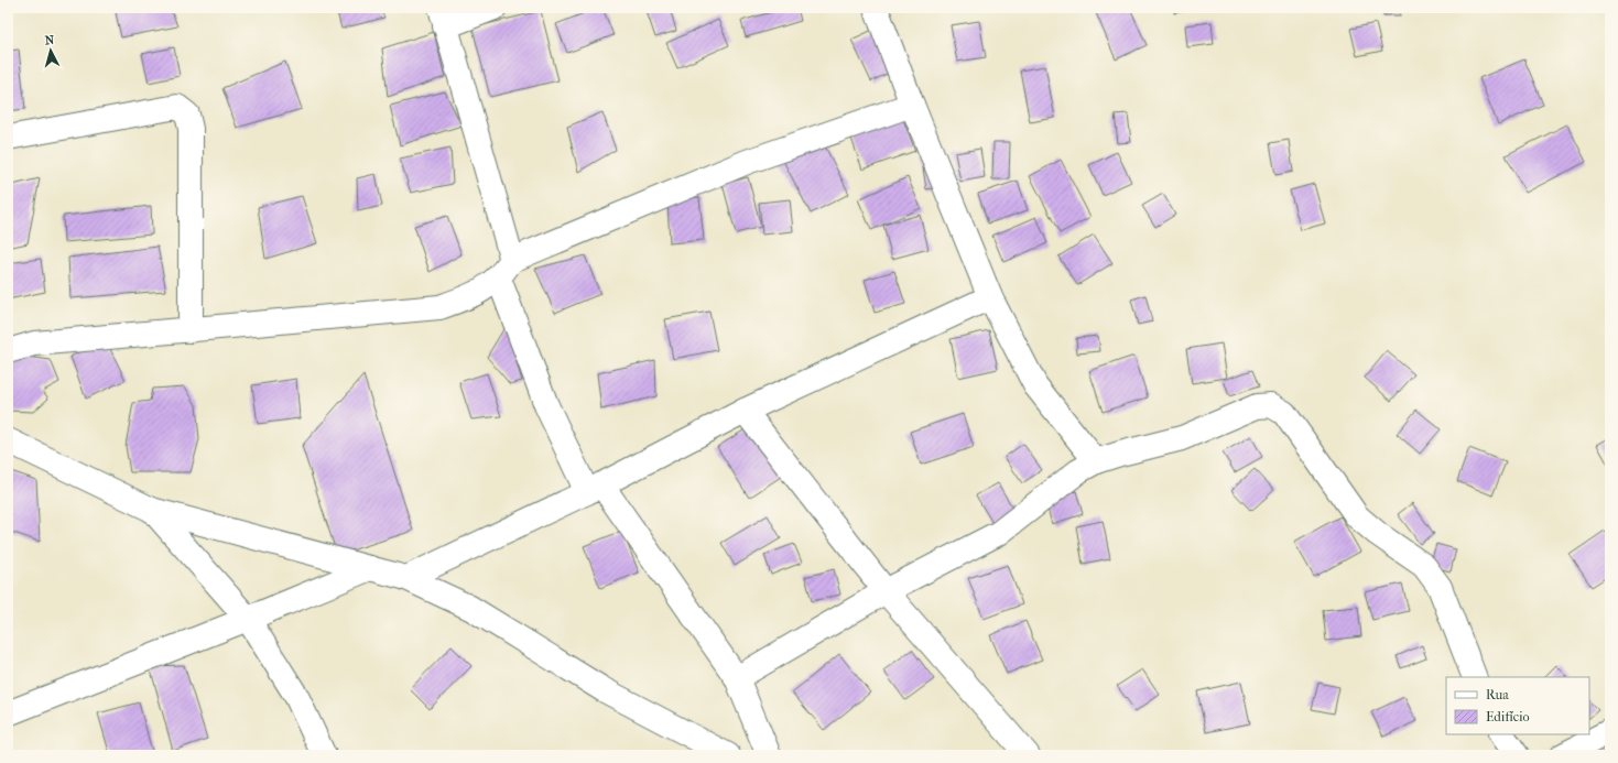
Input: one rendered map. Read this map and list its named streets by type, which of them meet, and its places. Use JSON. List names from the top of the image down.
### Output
{
  "legend": ["Rua", "Edifício"],
  "north": "top"
}
